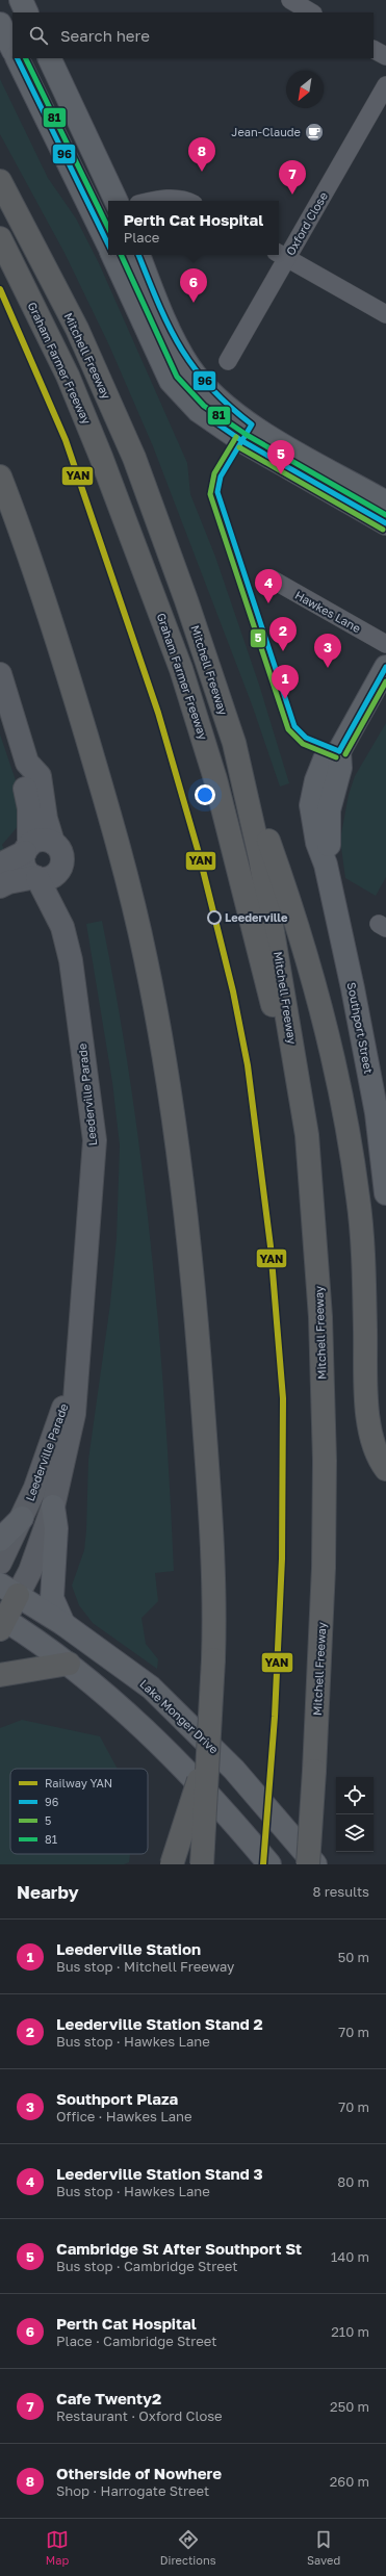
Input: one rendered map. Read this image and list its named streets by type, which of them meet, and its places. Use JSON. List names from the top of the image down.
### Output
{
  "streets": {
    "highway": ["Mitchell Freeway", "Graham Farmer Freeway"],
    "main road": ["Southport Street", "Leederville Parade", "Lake Monger Drive"],
    "street": ["Oxford Close", "Hawkes Lane"]
  },
  "crossings": [
    ["Mitchell Freeway", "Graham Farmer Freeway"],
    ["Mitchell Freeway", "Lake Monger Drive"],
    ["Leederville Parade", "Lake Monger Drive"]
  ],
  "places": {
    "cafe": ["Jean-Claude"],
    "other": ["Leederville"]
  },
  "lines": [
    "transit line 96",
    "transit line 81",
    "rail line YAN",
    "transit line 5"
  ],
  "legend": [
    "Railway YAN",
    "96",
    "5",
    "81"
  ],
  "north": "bottom left",
  "page": {
    "search": "Search here",
    "pins": [
      "8",
      "7",
      "6",
      "5",
      "4",
      "2",
      "3",
      "1"
    ],
    "popup": ["Perth Cat Hospital", "Place"],
    "heading": ["Nearby", "8 results"],
    "list": [
      {
        "mark": "1",
        "name": "Leederville Station",
        "note": "Bus stop · Mitchell Freeway",
        "value": "50 m"
      },
      {
        "mark": "2",
        "name": "Leederville Station Stand 2",
        "note": "Bus stop · Hawkes Lane",
        "value": "70 m"
      },
      {
        "mark": "3",
        "name": "Southport Plaza",
        "note": "Office · Hawkes Lane",
        "value": "70 m"
      },
      {
        "mark": "4",
        "name": "Leederville Station Stand 3",
        "note": "Bus stop · Hawkes Lane",
        "value": "80 m"
      },
      {
        "mark": "5",
        "name": "Cambridge St After Southport St",
        "note": "Bus stop · Cambridge Street",
        "value": "140 m"
      },
      {
        "mark": "6",
        "name": "Perth Cat Hospital",
        "note": "Place · Cambridge Street",
        "value": "210 m"
      },
      {
        "mark": "7",
        "name": "Cafe Twenty2",
        "note": "Restaurant · Oxford Close",
        "value": "250 m"
      },
      {
        "mark": "8",
        "name": "Otherside of Nowhere",
        "note": "Shop · Harrogate Street",
        "value": "260 m"
      }
    ],
    "nav": ["Map", "Directions", "Saved"]
  }
}
